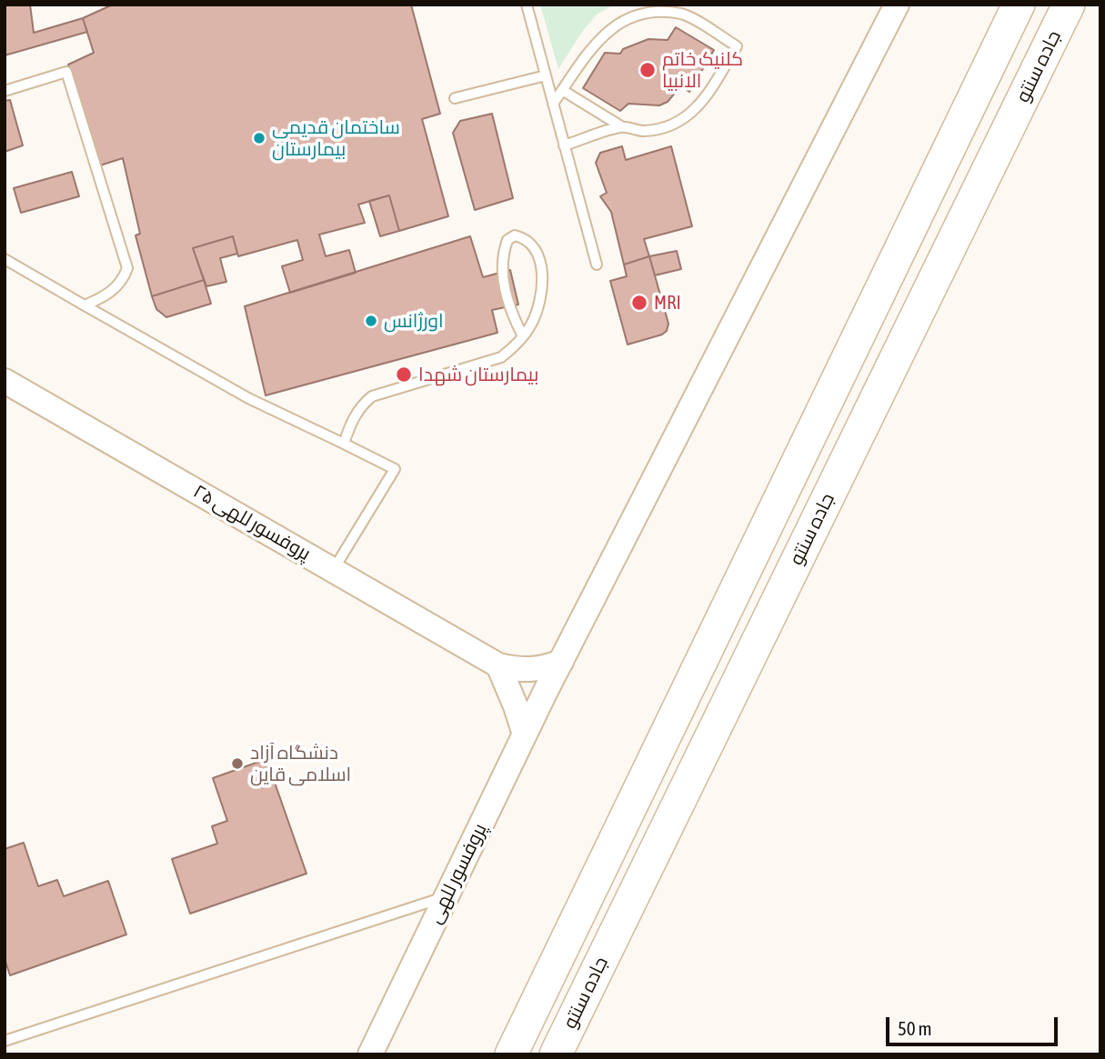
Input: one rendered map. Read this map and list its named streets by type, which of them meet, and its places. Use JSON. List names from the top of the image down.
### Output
{
  "streets": {
    "main road": ["جاده سنتو"],
    "street": ["پروفسور للهی ۲۵", "پروفسور للهی"]
  },
  "places": [
    "کلنیک خاتم الانبیا",
    "ساختمان قدیمی بیمارستان",
    "MRI",
    "اورژانس",
    "بیمارستان شهدا",
    "دنشگاه آزاد اسلامی قاین"
  ],
  "scale_bar": "50 m"
}
